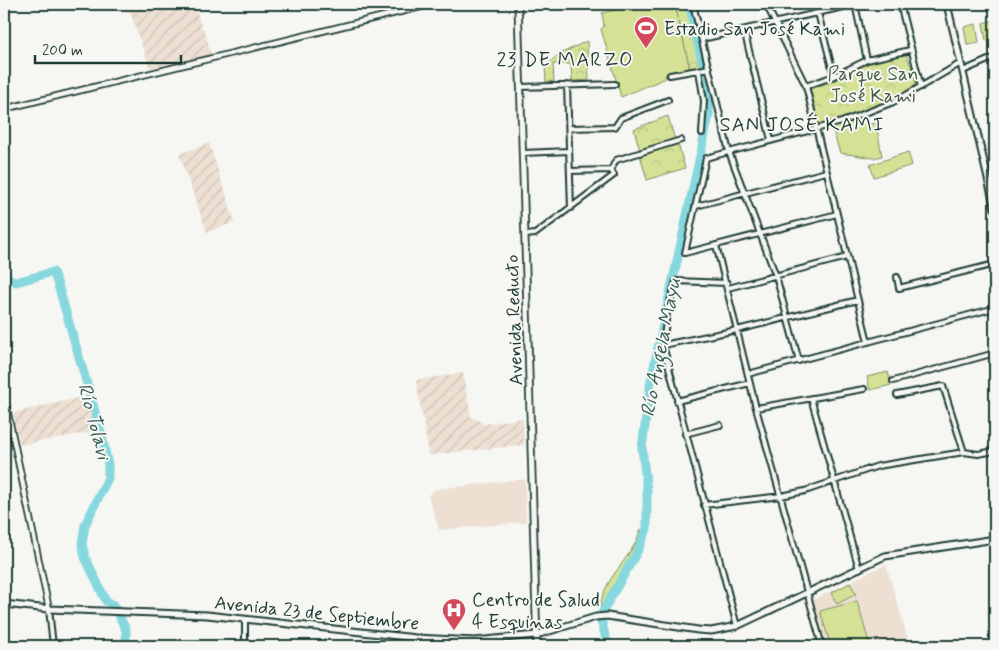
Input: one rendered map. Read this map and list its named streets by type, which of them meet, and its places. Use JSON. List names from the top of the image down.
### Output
{
  "streets": {
    "main road": ["Avenida Reducto", "Avenida 23 de Septiembre"]
  },
  "crossings": [
    ["Avenida Reducto", "Avenida 23 de Septiembre"]
  ],
  "districts": ["23 DE MARZO", "SAN JOSÉ KAMI"],
  "water": ["Río Angela Mayu", "Río Tolavi"],
  "parks": ["Parque San José Kami"],
  "places": {
    "sports": ["Estadio San José Kami"],
    "hospital": ["Centro de Salud 4 Esquinas"]
  },
  "scale_bar": "200 m"
}
